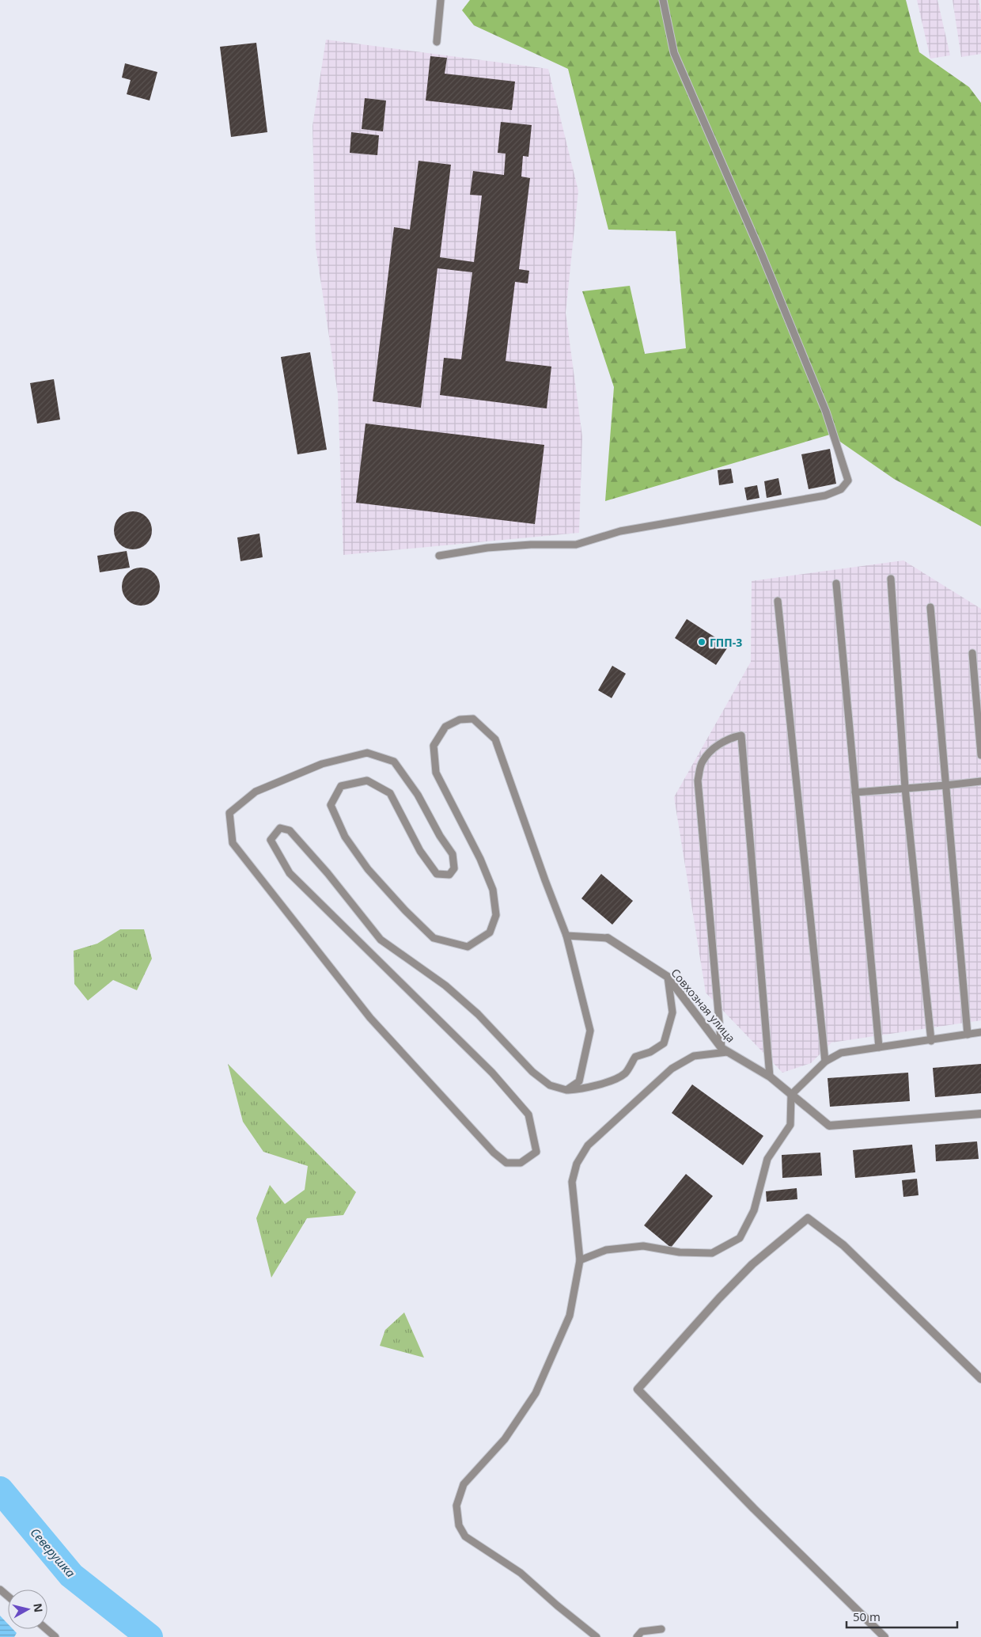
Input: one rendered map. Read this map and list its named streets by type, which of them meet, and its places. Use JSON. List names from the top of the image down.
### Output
{
  "streets": {
    "street": ["Совхозная улица"]
  },
  "water": ["Северушка"],
  "places": ["ГПП-3"],
  "scale_bar": "50 m",
  "north": "right"
}
